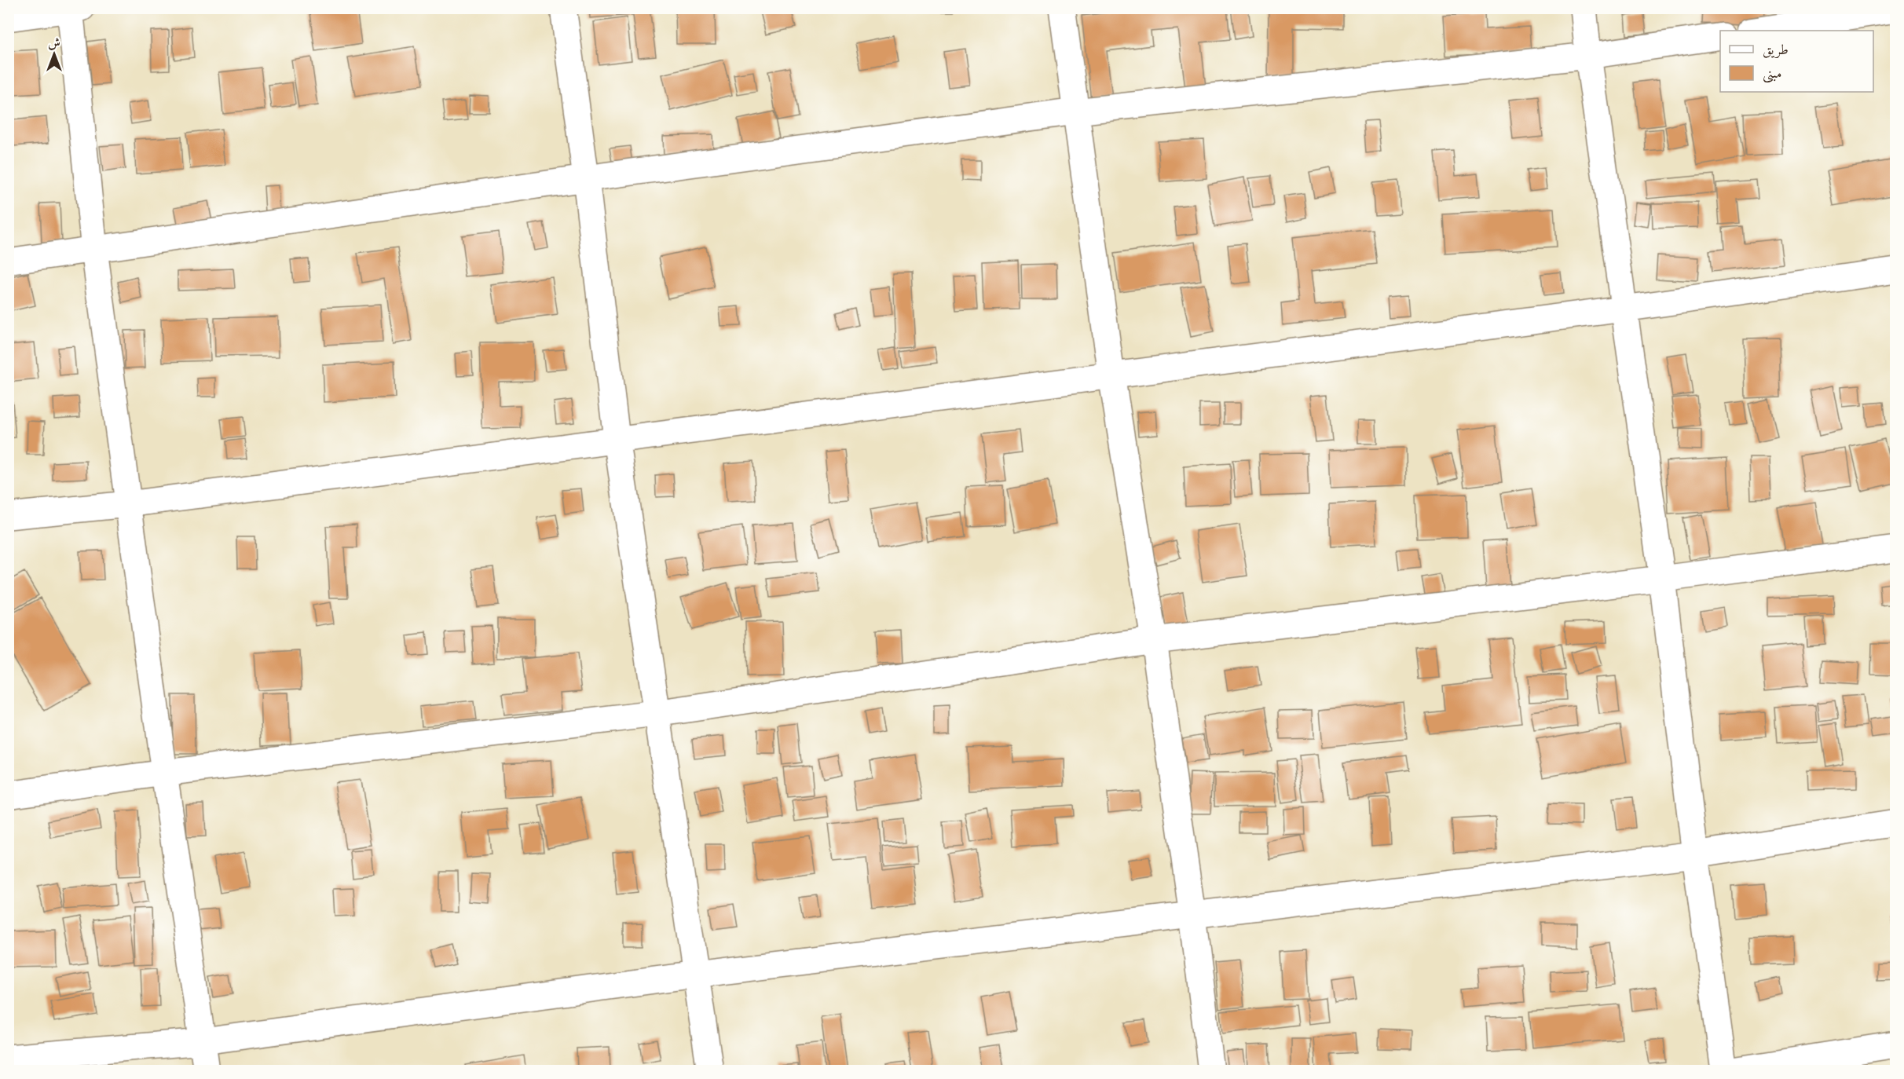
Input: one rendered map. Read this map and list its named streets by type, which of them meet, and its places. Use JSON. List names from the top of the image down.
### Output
{
  "legend": ["طريق", "مبنى"],
  "north": "top"
}
